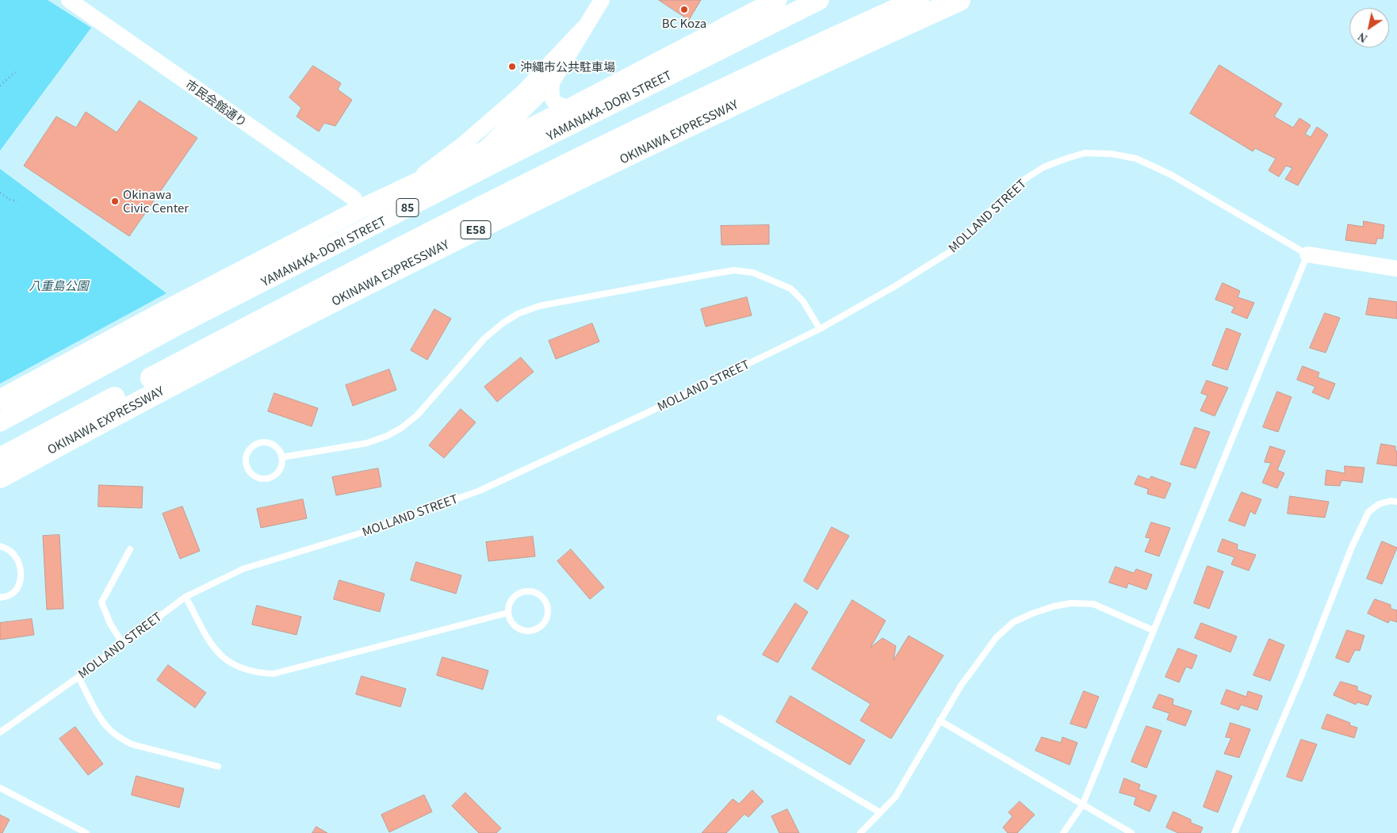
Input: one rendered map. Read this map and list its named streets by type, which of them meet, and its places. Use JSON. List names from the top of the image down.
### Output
{
  "streets": {
    "highway": ["OKINAWA EXPRESSWAY", "E58"],
    "main road": ["YAMANAKA-DORI STREET", "85"],
    "street": ["市民会館通り", "MOLLAND STREET"]
  },
  "crossings": [
    ["市民会館通り", "YAMANAKA-DORI STREET"]
  ],
  "parks": ["八重島公園"],
  "places": ["BC Koza", "沖縄市公共駐車場", "Okinawa Civic Center"],
  "north": "bottom left"
}
